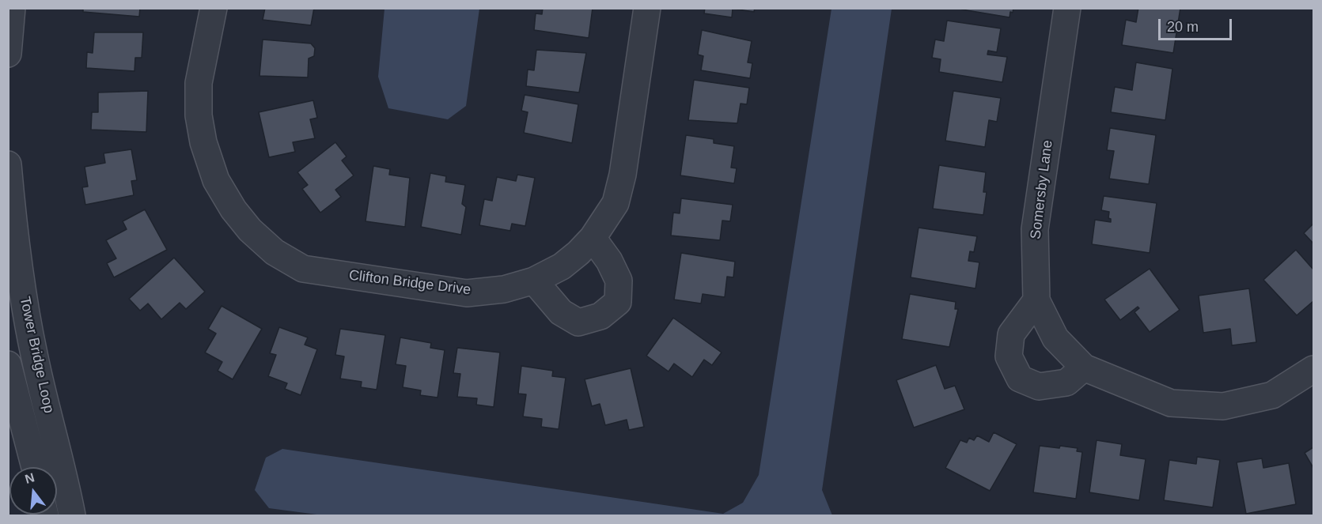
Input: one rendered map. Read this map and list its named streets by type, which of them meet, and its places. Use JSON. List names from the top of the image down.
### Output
{
  "streets": {
    "street": ["Somersby Lane", "Clifton Bridge Drive", "Tower Bridge Loop"]
  },
  "scale_bar": "20 m",
  "north": "top"
}
